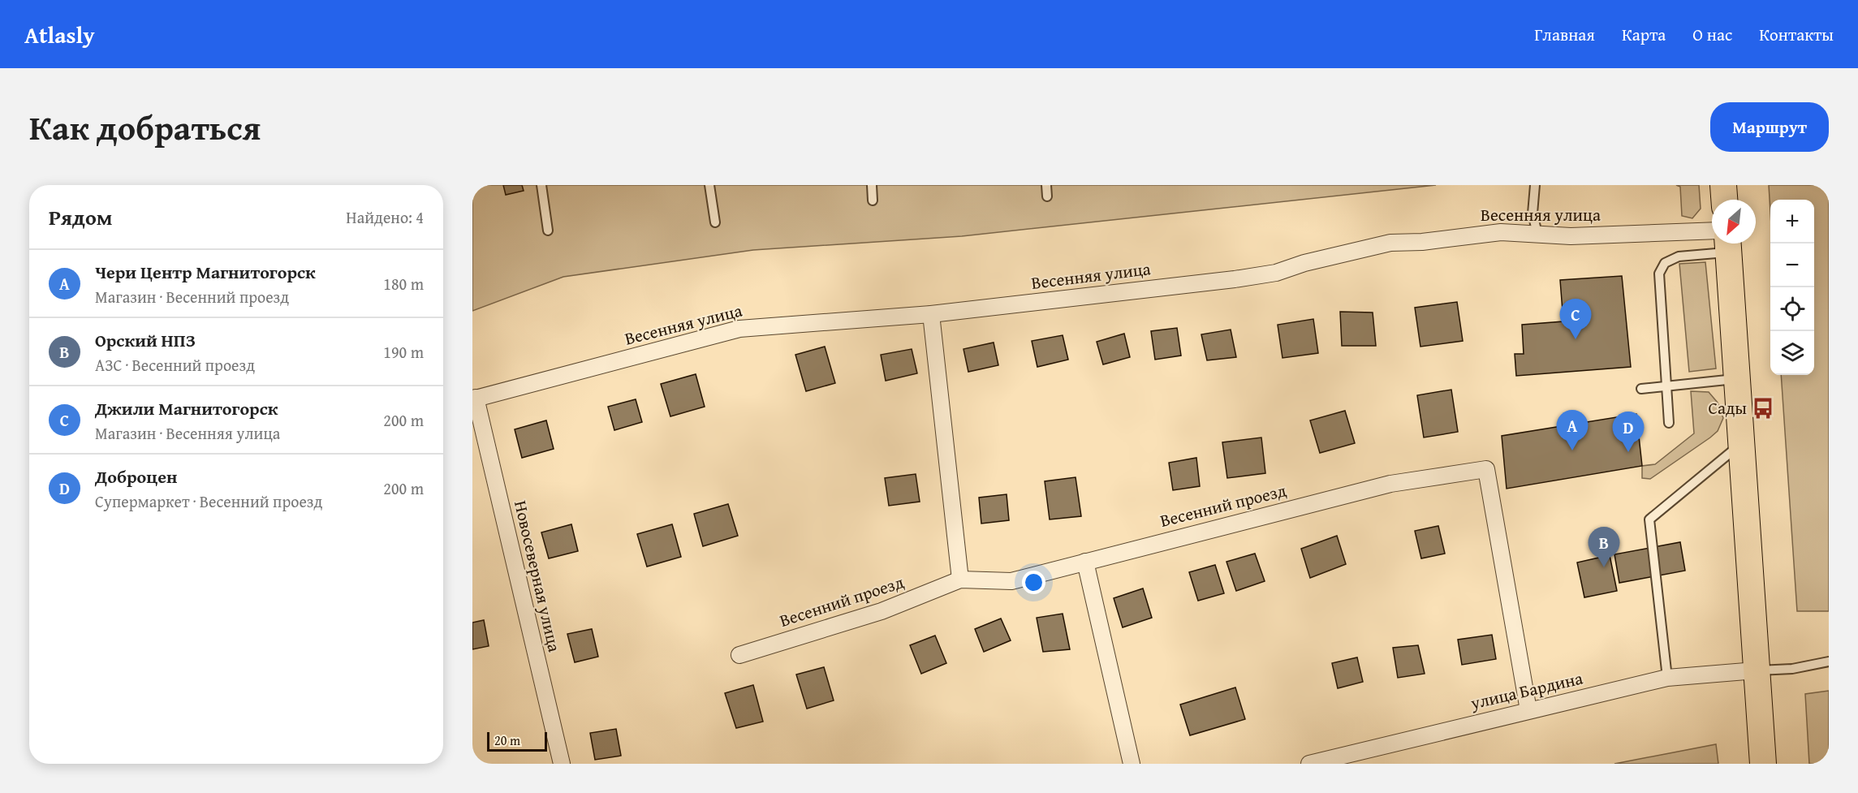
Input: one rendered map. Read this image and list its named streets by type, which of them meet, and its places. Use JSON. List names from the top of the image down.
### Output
{
  "streets": {
    "street": [
      "Весенняя улица",
      "Весенний проезд",
      "Новосеверная улица",
      "улица Бардина"
    ]
  },
  "crossings": [
    ["Весенняя улица", "Новосеверная улица"],
    ["Весенний проезд", "улица Бардина"]
  ],
  "places": {
    "bus stop": ["Сады"]
  },
  "scale_bar": "20 m",
  "north": "bottom left",
  "page": {
    "header": "Atlasly",
    "nav": [
      "Главная",
      "Карта",
      "О нас",
      "Контакты"
    ],
    "title": "Как добраться",
    "buttons": "Маршрут",
    "heading": ["Рядом", "Найдено: 4"],
    "map_buttons": ["+", "−"],
    "list": [
      {
        "mark": "A",
        "name": "Чери Центр Магнитогорск",
        "note": "Магазин · Весенний проезд",
        "value": "180 m"
      },
      {
        "mark": "B",
        "name": "Орский НПЗ",
        "note": "АЗС · Весенний проезд",
        "value": "190 m"
      },
      {
        "mark": "C",
        "name": "Джили Магнитогорск",
        "note": "Магазин · Весенняя улица",
        "value": "200 m"
      },
      {
        "mark": "D",
        "name": "Доброцен",
        "note": "Супермаркет · Весенний проезд",
        "value": "200 m"
      }
    ],
    "pins": [
      "C",
      "A",
      "D",
      "B"
    ],
    "scale": "20 m"
  }
}
